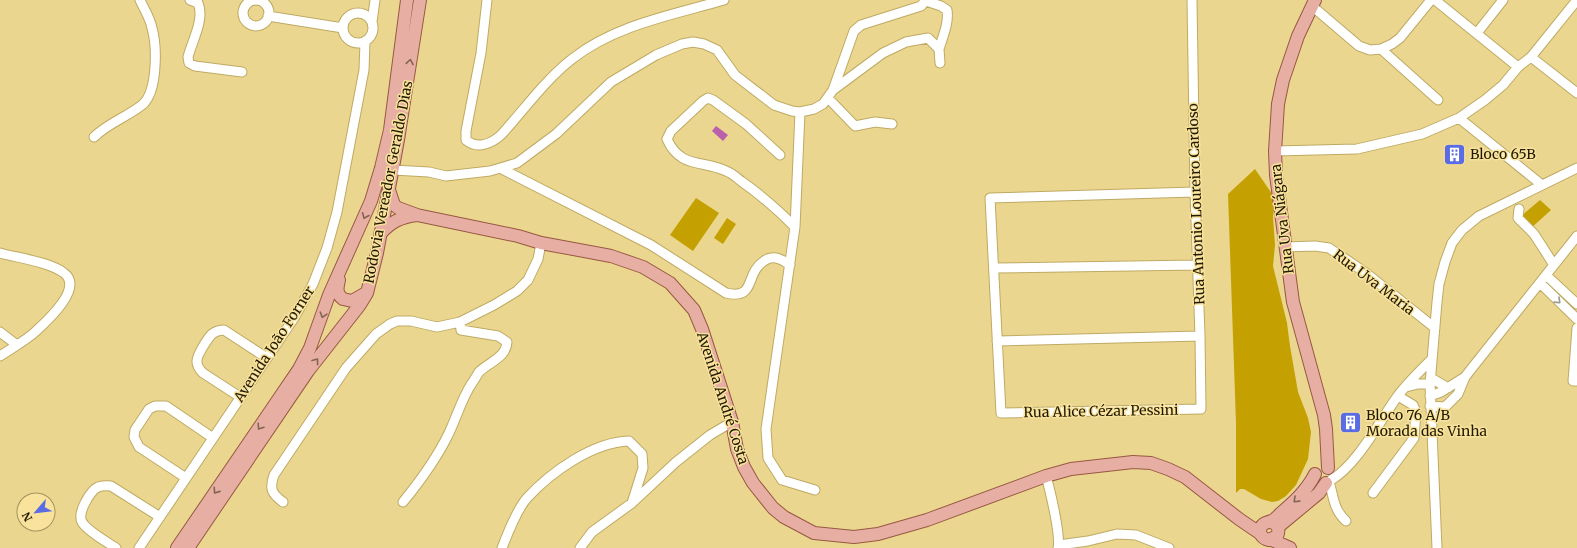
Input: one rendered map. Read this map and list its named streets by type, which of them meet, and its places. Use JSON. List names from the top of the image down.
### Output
{
  "streets": {
    "main road": ["Rodovia Vereador Geraldo Dias", "Rua Uva Niágara", "Avenida André Costa"],
    "street": [
      "Rua Antonio Loureiro Cardoso",
      "Rua Uva Maria",
      "Avenida João Forner",
      "Rua Alice Cézar Pessini"
    ]
  },
  "crossings": [
    ["Rodovia Vereador Geraldo Dias", "Avenida André Costa"],
    ["Rua Antonio Loureiro Cardoso", "Rua Alice Cézar Pessini"],
    ["Rua Uva Niágara", "Rua Uva Maria"],
    ["Rua Uva Niágara", "Avenida André Costa"]
  ],
  "places": {
    "building": ["Bloco 65B", "Bloco 76 A/B Morada das Vinha"]
  },
  "north": "bottom left"
}
